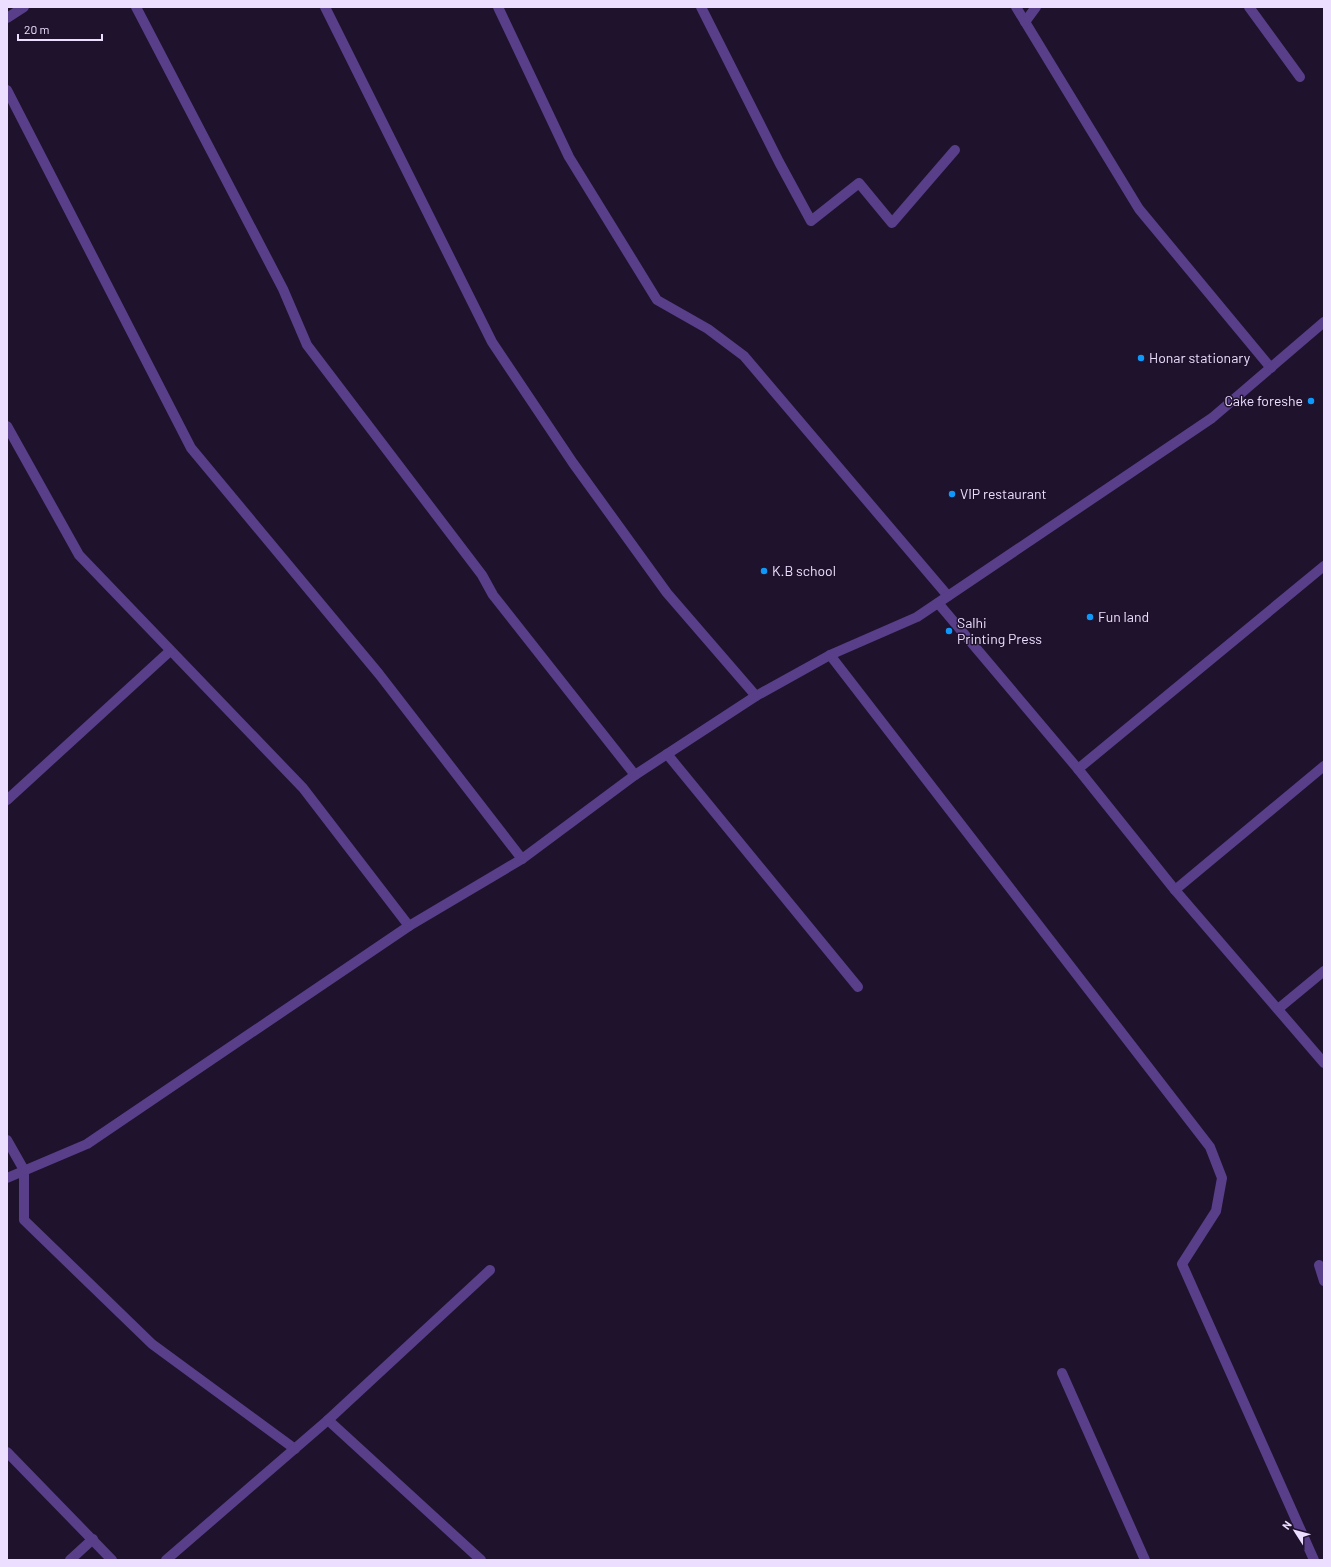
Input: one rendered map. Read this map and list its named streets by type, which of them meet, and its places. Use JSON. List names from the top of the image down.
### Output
{
  "places": [
    "Honar stationary",
    "Cake foreshe",
    "VIP restaurant",
    "K.B school",
    "Fun land",
    "Salhi Printing Press"
  ],
  "scale_bar": "20 m",
  "north": "top left"
}
